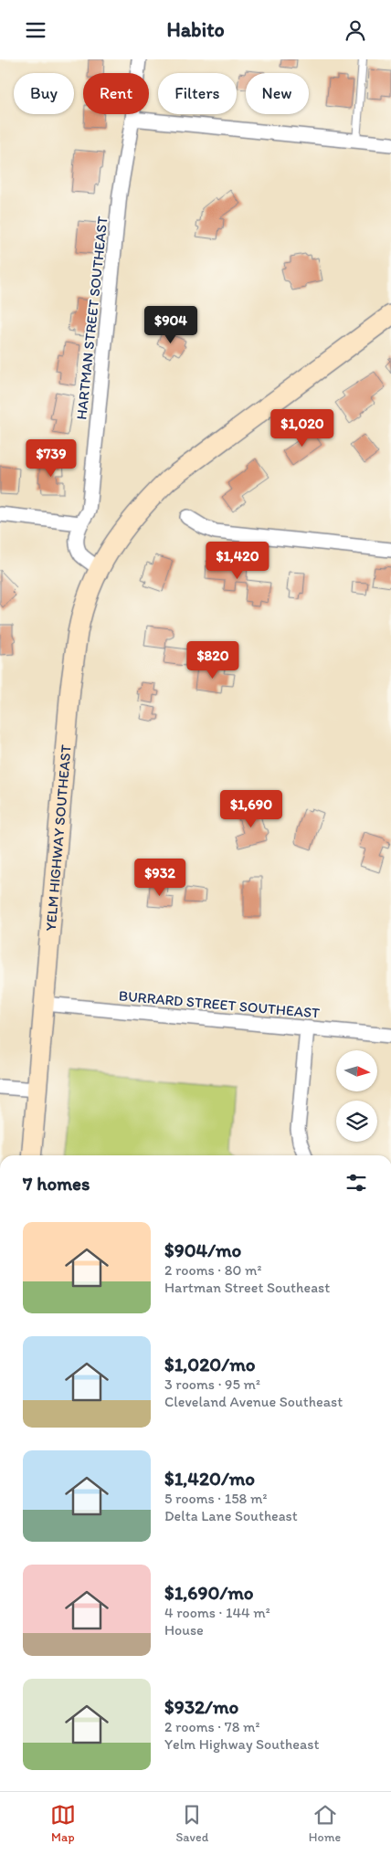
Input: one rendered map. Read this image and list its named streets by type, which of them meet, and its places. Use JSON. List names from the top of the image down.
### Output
{
  "streets": {
    "main road": ["YELM HIGHWAY SOUTHEAST"],
    "street": ["HARTMAN STREET SOUTHEAST", "BURRARD STREET SOUTHEAST"]
  },
  "crossings": [
    ["HARTMAN STREET SOUTHEAST", "YELM HIGHWAY SOUTHEAST"],
    ["YELM HIGHWAY SOUTHEAST", "BURRARD STREET SOUTHEAST"]
  ],
  "north": "right",
  "page": {
    "header": "Habito",
    "chip": [
      "Buy",
      "Rent",
      "Filters",
      "New"
    ],
    "price": [
      "$904",
      "$1,020",
      "$739",
      "$1,420",
      "$820",
      "$1,690",
      "$932"
    ],
    "heading": "7 homes",
    "list": [
      {
        "name": "$904/mo",
        "note": "2 rooms · 80 m² · Hartman Street Southeast"
      },
      {
        "name": "$1,020/mo",
        "note": "3 rooms · 95 m² · Cleveland Avenue Southeast"
      },
      {
        "name": "$1,420/mo",
        "note": "5 rooms · 158 m² · Delta Lane Southeast"
      },
      {
        "name": "$1,690/mo",
        "note": "4 rooms · 144 m² · House"
      },
      {
        "name": "$932/mo",
        "note": "2 rooms · 78 m² · Yelm Highway Southeast"
      }
    ],
    "tabs": ["Map", "Saved", "Home"]
  }
}
